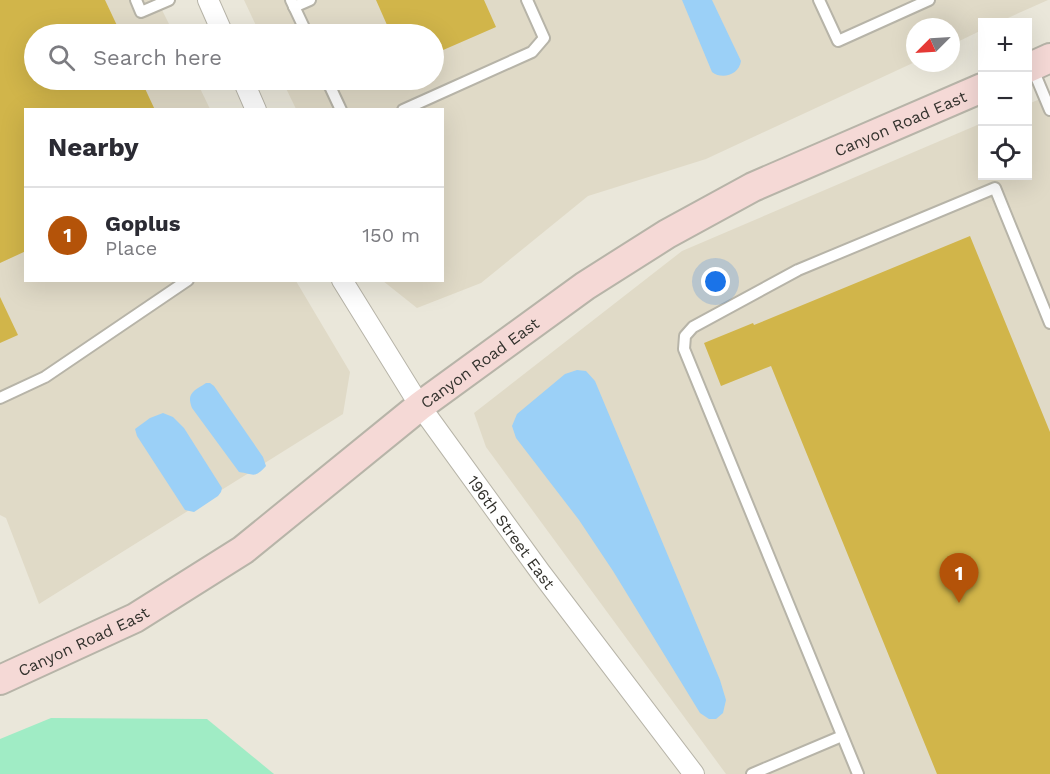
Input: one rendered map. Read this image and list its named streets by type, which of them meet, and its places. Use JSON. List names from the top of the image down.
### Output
{
  "streets": {
    "main road": ["Canyon Road East"],
    "street": ["196th Street East"]
  },
  "crossings": [
    ["Canyon Road East", "196th Street East"]
  ],
  "north": "bottom left",
  "page": {
    "map_buttons": ["+", "−"],
    "search": "Search here",
    "heading": "Nearby",
    "list": [
      {
        "mark": "1",
        "name": "Goplus",
        "note": "Place",
        "value": "150 m"
      }
    ],
    "pins": "1"
  }
}
